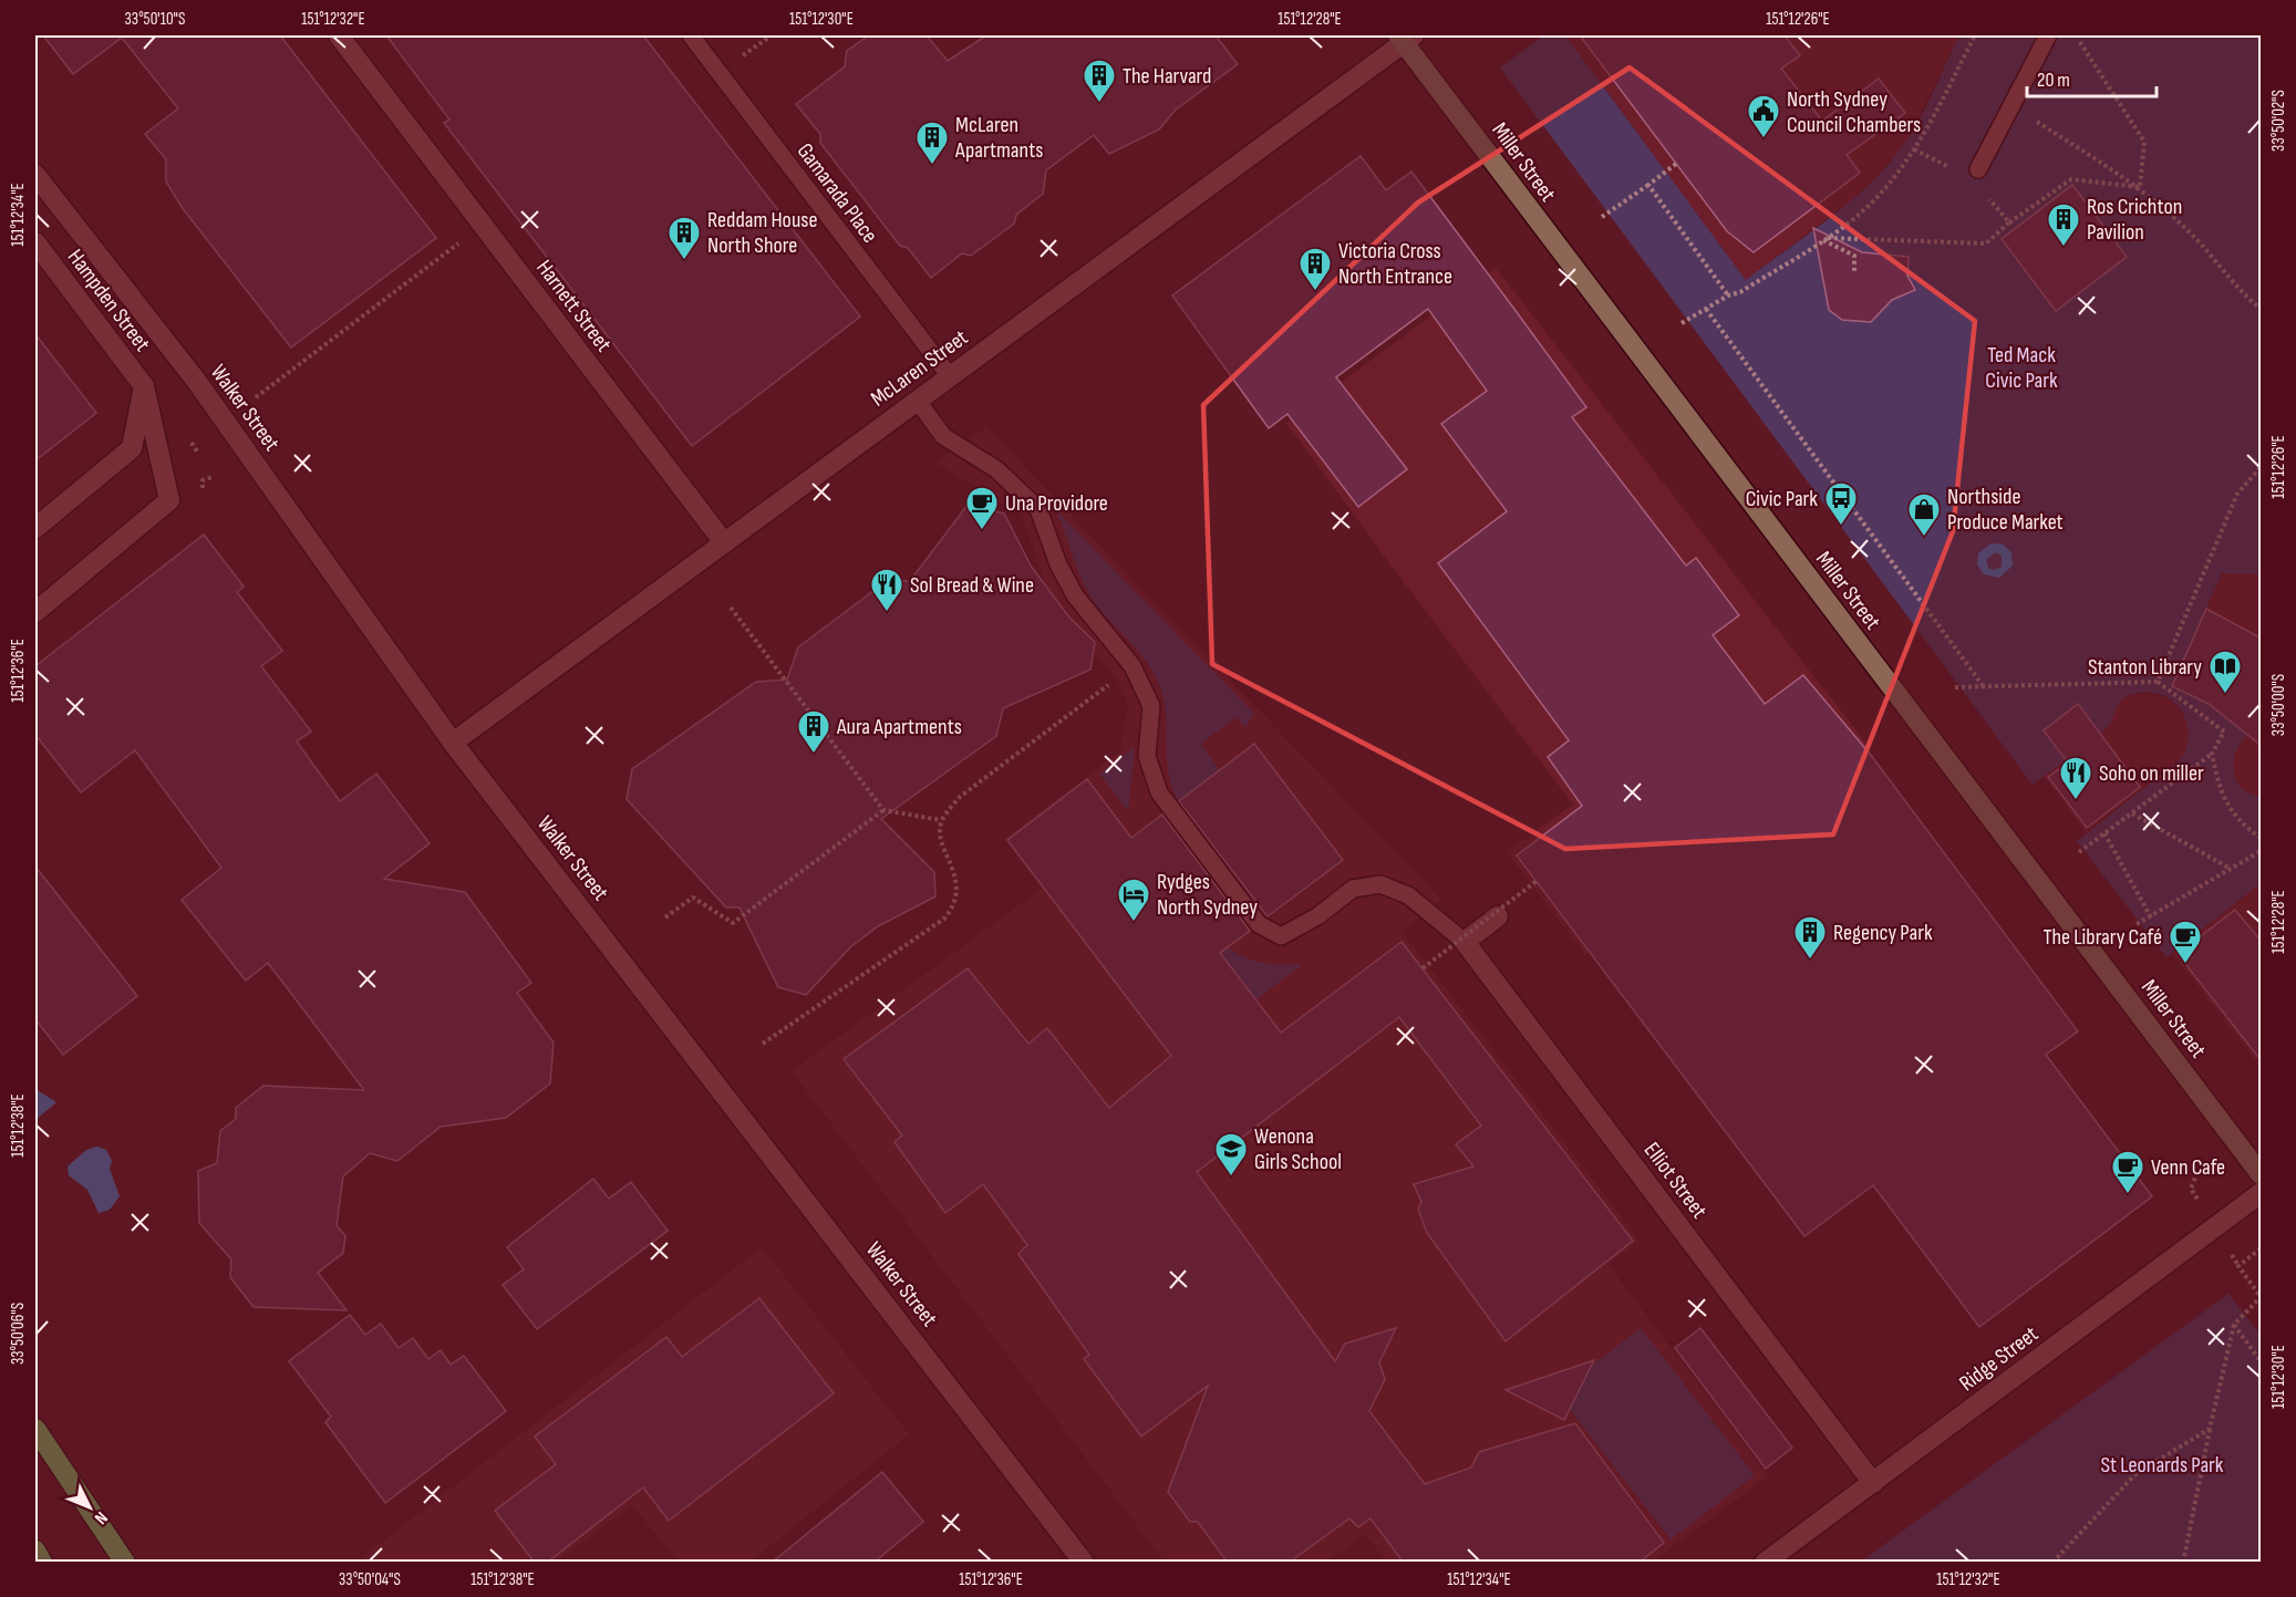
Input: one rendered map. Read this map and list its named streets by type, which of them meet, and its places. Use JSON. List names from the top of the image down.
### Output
{
  "streets": {
    "main road": ["Miller Street"],
    "street": [
      "Hampden Street",
      "Harnett Street",
      "McLaren Street",
      "Walker Street",
      "Elliot Street",
      "Ridge Street"
    ],
    "lane": ["Gamarada Place"]
  },
  "crossings": [
    ["Miller Street", "McLaren Street"],
    ["Gamarada Place", "McLaren Street"],
    ["Harnett Street", "McLaren Street"],
    ["McLaren Street", "Walker Street"],
    ["Elliot Street", "Ridge Street"]
  ],
  "parks": ["Ted Mack Civic Park", "St Leonards Park"],
  "places": {
    "building": [
      "The Harvard",
      "McLaren Apartmants",
      "Ros Crichton Pavilion",
      "Reddam House North Shore",
      "Victoria Cross North Entrance",
      "Aura Apartments",
      "Regency Park"
    ],
    "public building": ["North Sydney Council Chambers"],
    "bus stop": ["Civic Park"],
    "cafe": ["Una Providore", "The Library Café", "Venn Cafe"],
    "shop": ["Northside Produce Market"],
    "restaurant": ["Sol Bread & Wine", "Soho on miller"],
    "library": ["Stanton Library"],
    "hotel": ["Rydges North Sydney"],
    "school or university": ["Wenona Girls School"]
  },
  "scale_bar": "20 m",
  "north": "bottom right",
  "coordinates": [
    "33°50'10\"S",
    "151°12'32\"E",
    "151°12'30\"E",
    "151°12'28\"E",
    "151°12'26\"E",
    "33°50'02\"S",
    "151°12'34\"E",
    "151°12'36\"E",
    "33°50'00\"S",
    "151°12'38\"E",
    "33°50'06\"S",
    "33°50'04\"S"
  ]
}
